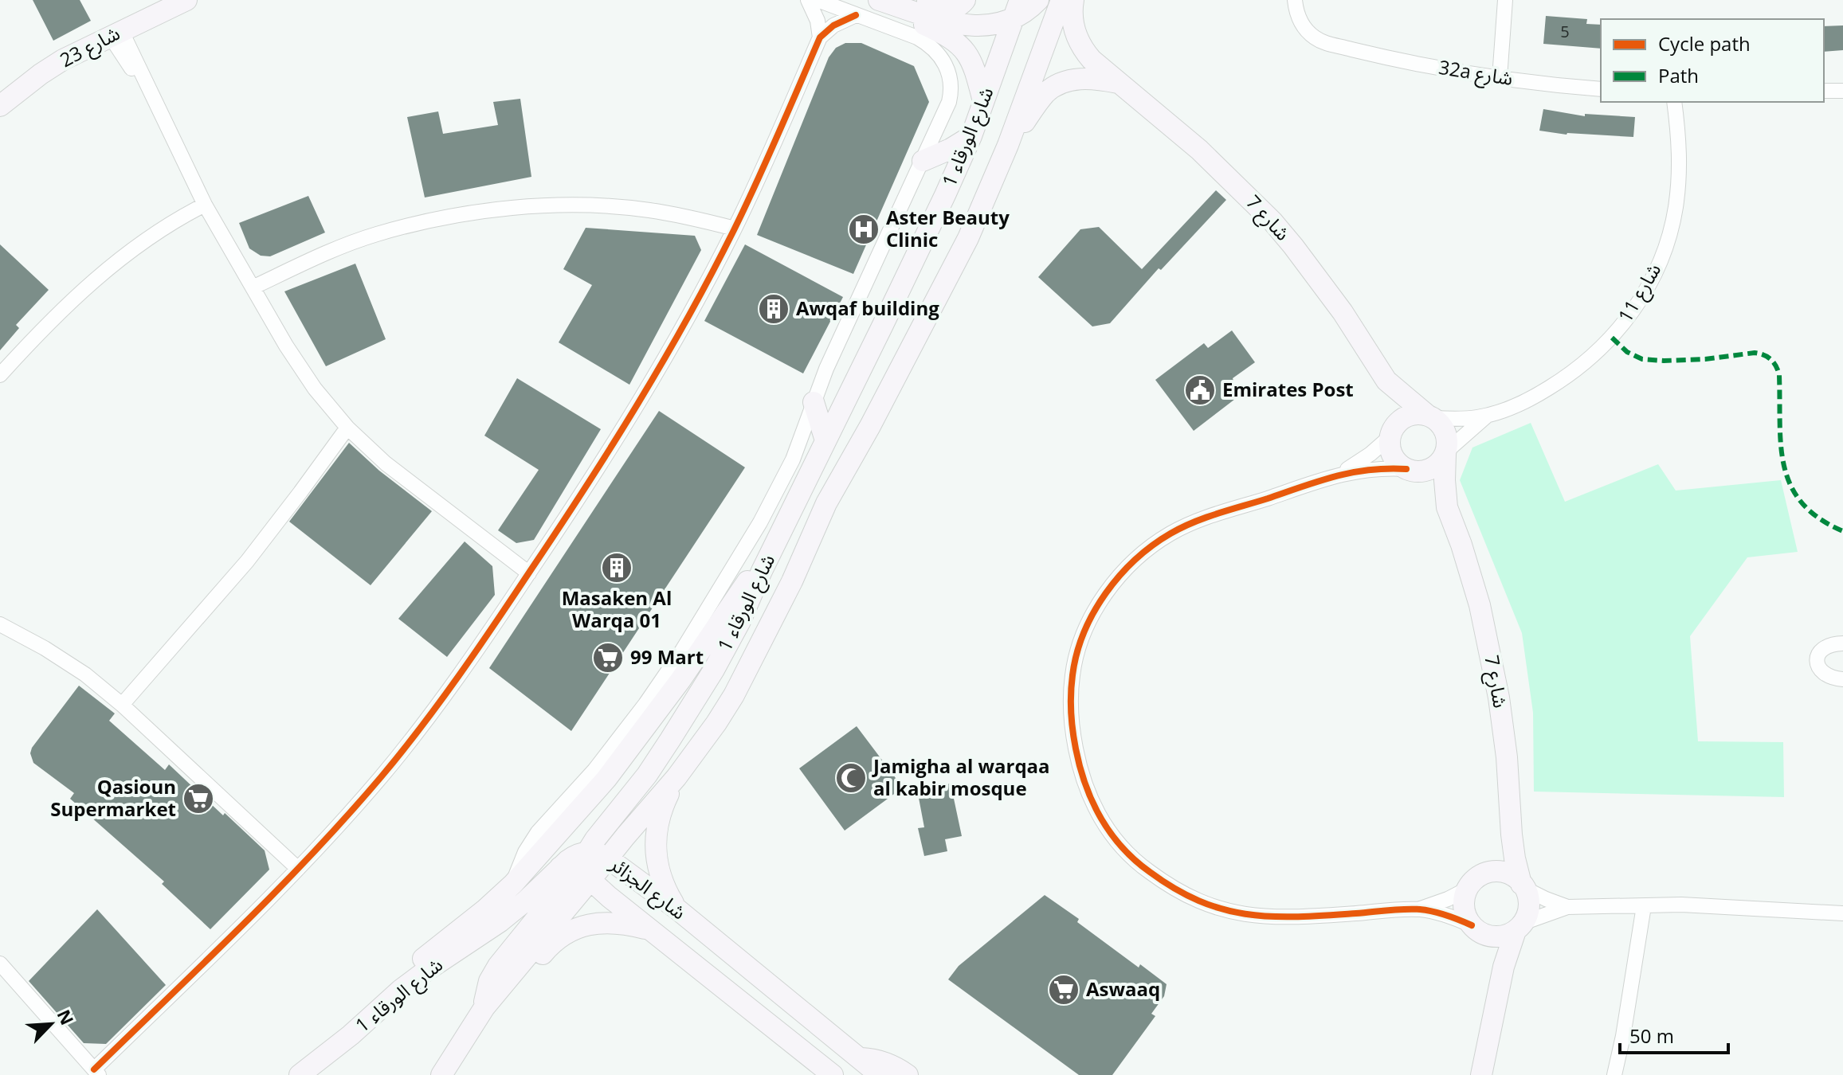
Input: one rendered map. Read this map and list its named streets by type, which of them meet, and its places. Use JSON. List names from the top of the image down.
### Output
{
  "streets": {
    "street": [
      "شارع 23",
      "32a شارع",
      "شارع الورقاء 1",
      "شارع 7",
      "شارع 11",
      "شارع الجزائر"
    ]
  },
  "crossings": [
    ["شارع الورقاء 1", "شارع الجزائر"],
    ["شارع 7", "شارع 11"]
  ],
  "places": {
    "hospital": ["Aster Beauty Clinic"],
    "building": ["Awqaf building", "Masaken Al Warqa 01"],
    "public building": ["Emirates Post"],
    "supermarket": ["99 Mart", "Qasioun Supermarket", "Aswaaq"],
    "mosque": ["Jamigha al warqaa al kabir mosque"]
  },
  "house_numbers": ["5"],
  "legend": ["Cycle path", "Path"],
  "scale_bar": "50 m",
  "north": "top right"
}
